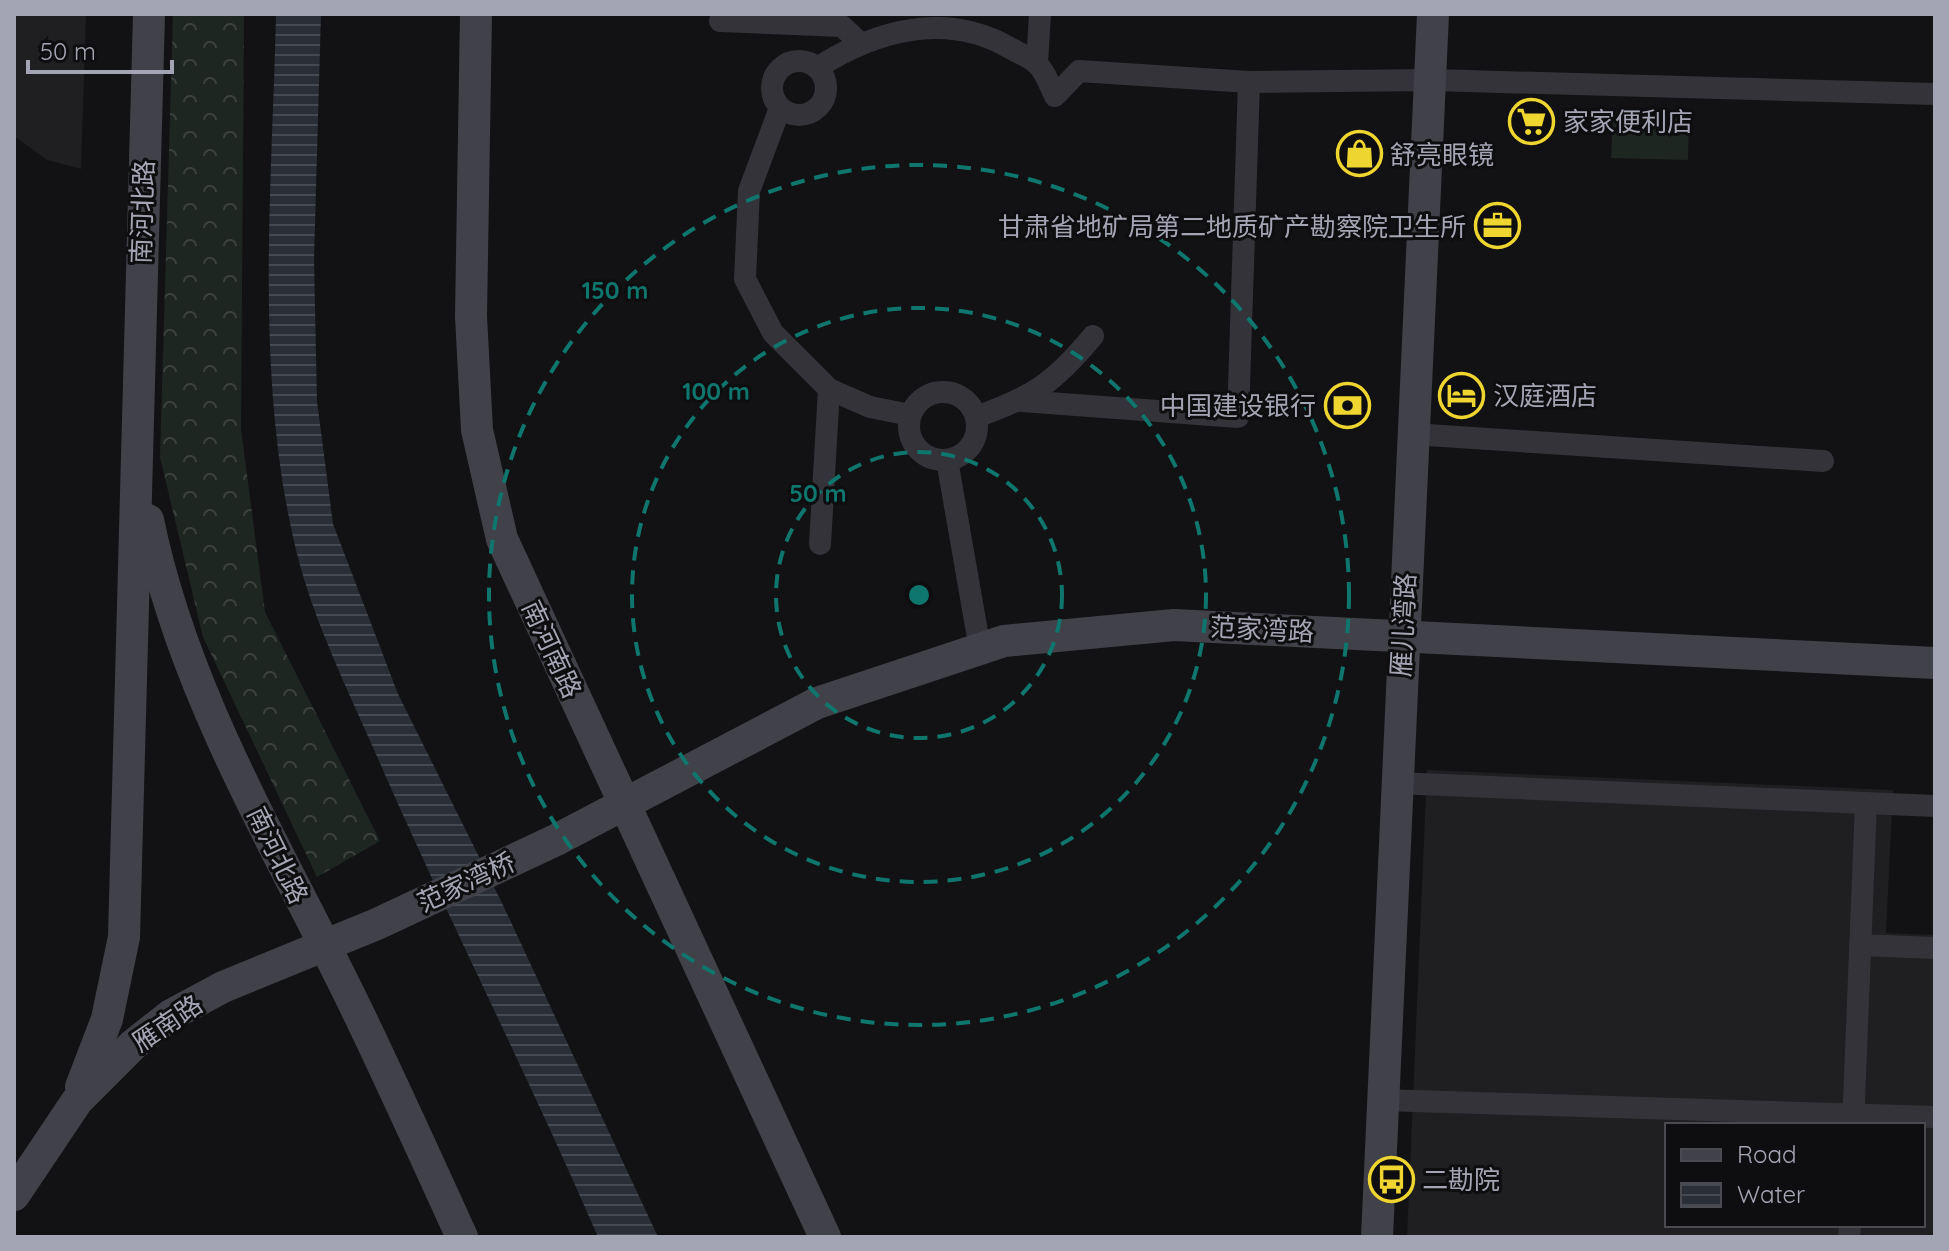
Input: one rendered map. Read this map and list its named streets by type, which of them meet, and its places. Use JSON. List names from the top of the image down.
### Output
{
  "streets": {
    "main road": [
      "南河北路",
      "雁儿湾路",
      "范家湾路",
      "南河南路",
      "范家湾桥",
      "雁南路"
    ]
  },
  "crossings": [
    ["南河北路", "雁南路"],
    ["雁儿湾路", "范家湾路"],
    ["范家湾路", "南河南路"],
    ["范家湾路", "范家湾桥"],
    ["南河南路", "范家湾桥"],
    ["范家湾桥", "雁南路"]
  ],
  "places": {
    "supermarket": ["家家便利店"],
    "shop": ["舒亮眼镜"],
    "office": ["甘肃省地矿局第二地质矿产勘察院卫生所"],
    "hotel": ["汉庭酒店"],
    "bank": ["中国建设银行"],
    "bus stop": ["二勘院"]
  },
  "legend": ["Road", "Water"],
  "scale_bar": "50 m",
  "rings": ["150 m", "100 m", "50 m"]
}
